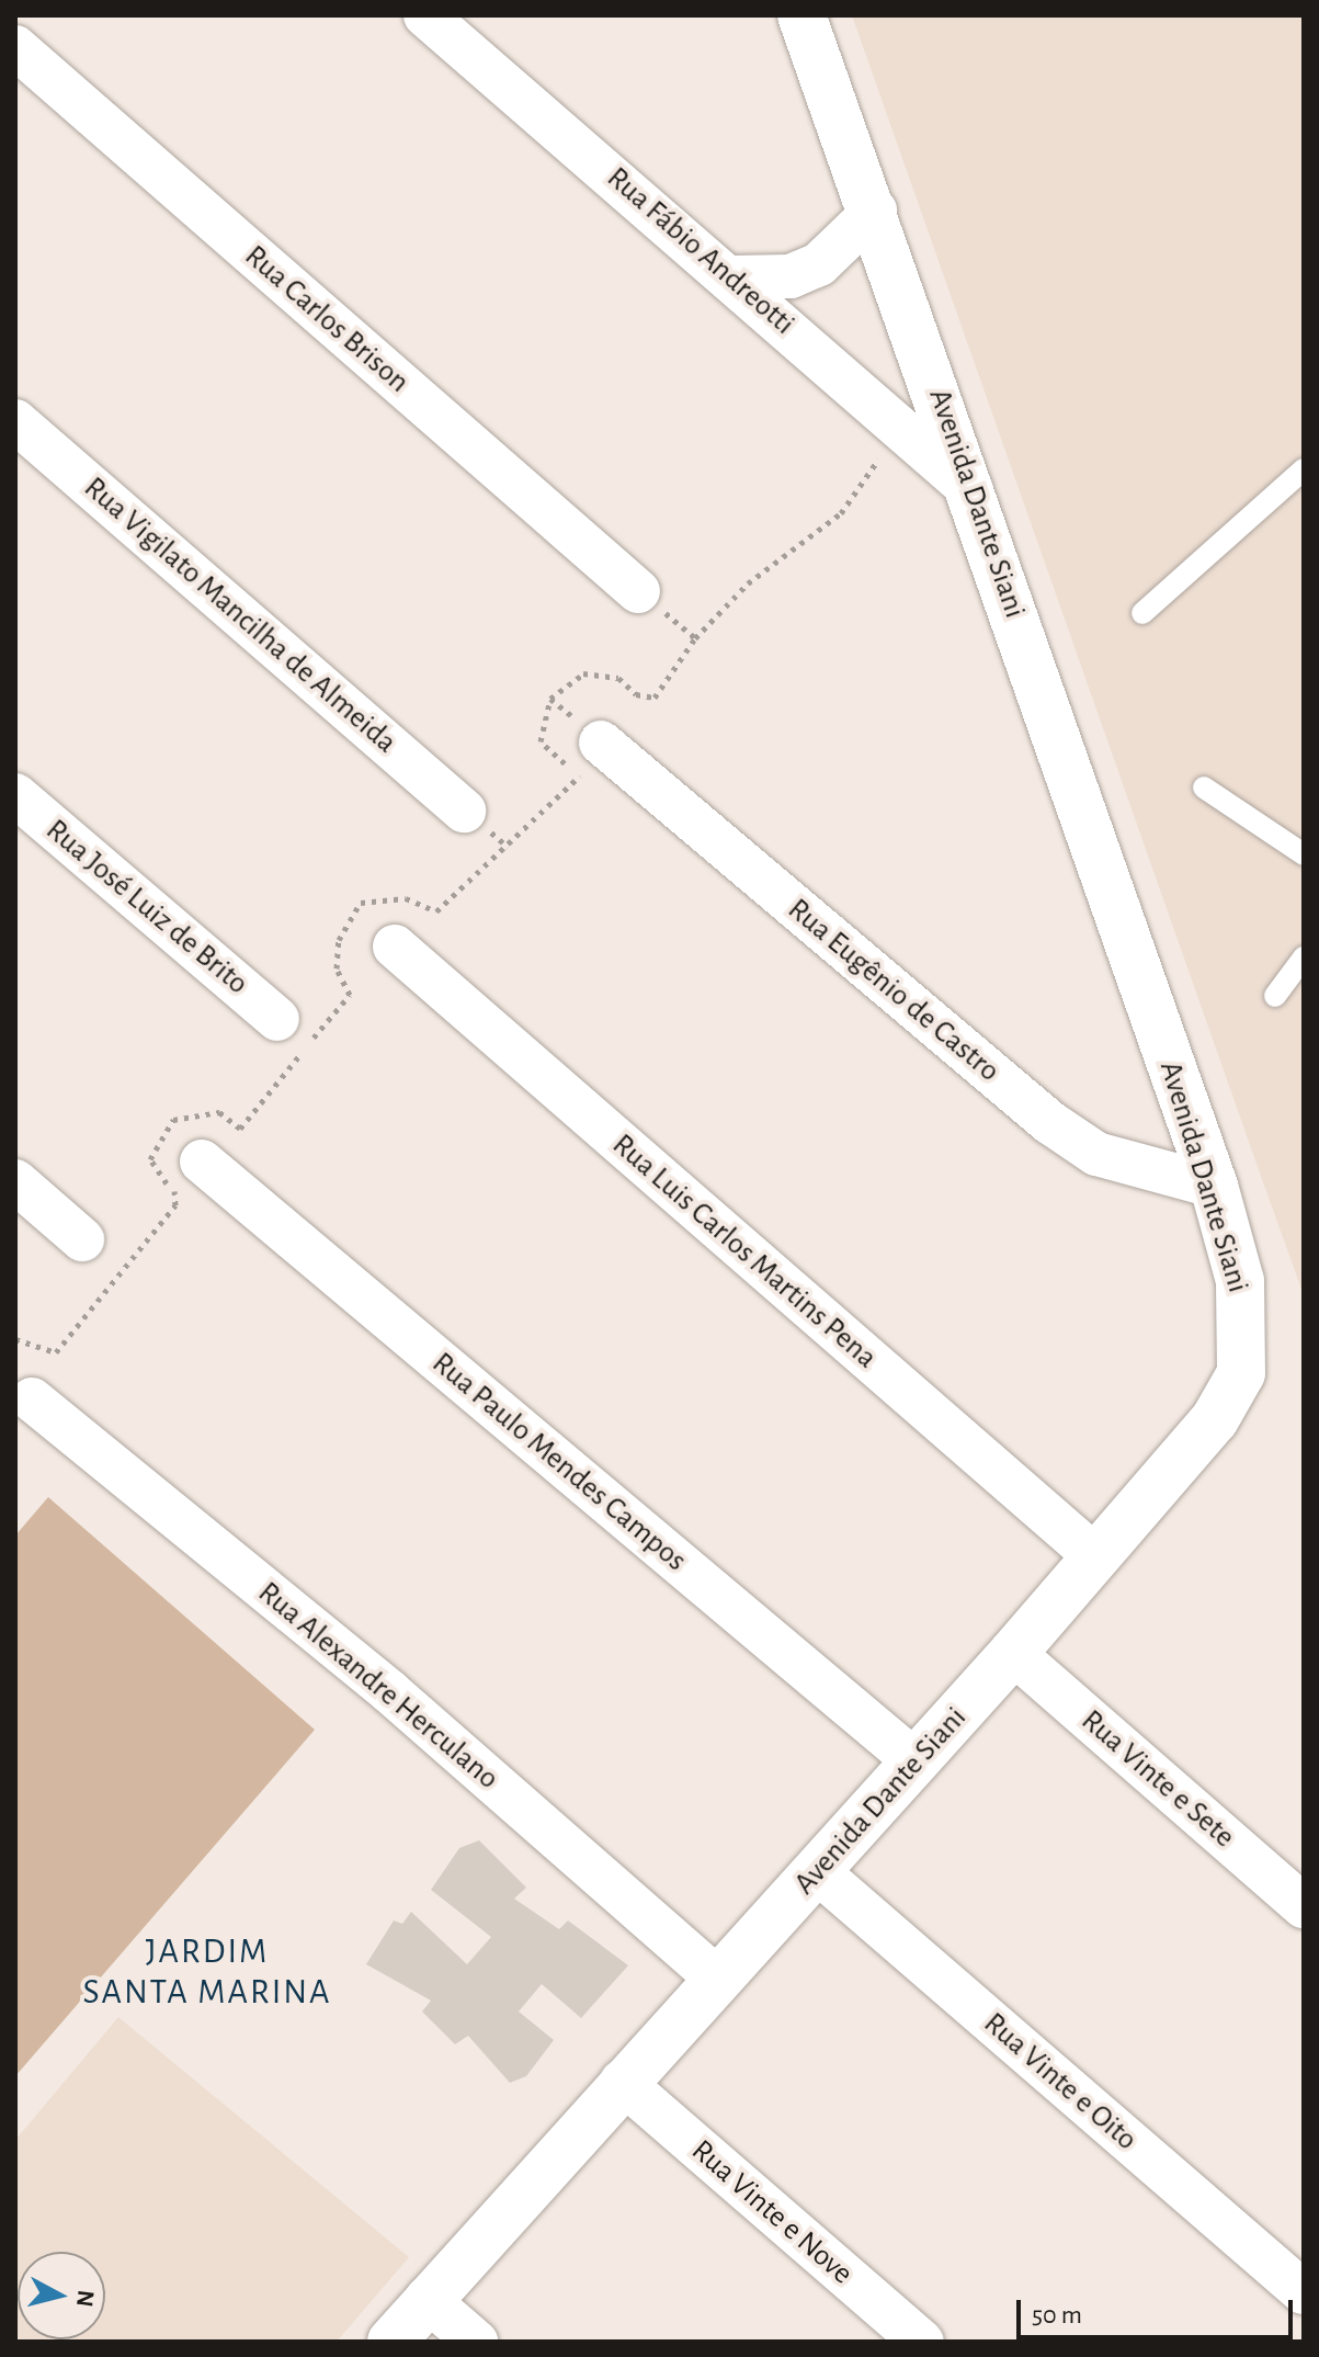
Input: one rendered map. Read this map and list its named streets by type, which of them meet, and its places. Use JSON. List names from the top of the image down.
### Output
{
  "streets": {
    "street": [
      "Rua Fábio Andreotti",
      "Rua Carlos Brison",
      "Avenida Dante Siani",
      "Rua Vigilato Mancilha de Almeida",
      "Rua José Luiz de Brito",
      "Rua Eugênio de Castro",
      "Rua Luis Carlos Martins Pena",
      "Rua Paulo Mendes Campos",
      "Rua Alexandre Herculano",
      "Rua Vinte e Sete",
      "Rua Vinte e Oito",
      "Rua Vinte e Nove"
    ]
  },
  "crossings": [
    ["Rua Fábio Andreotti", "Avenida Dante Siani"],
    ["Avenida Dante Siani", "Rua Eugênio de Castro"],
    ["Avenida Dante Siani", "Rua Luis Carlos Martins Pena"],
    ["Avenida Dante Siani", "Rua Paulo Mendes Campos"],
    ["Avenida Dante Siani", "Rua Alexandre Herculano"],
    ["Avenida Dante Siani", "Rua Vinte e Sete"],
    ["Avenida Dante Siani", "Rua Vinte e Oito"],
    ["Avenida Dante Siani", "Rua Vinte e Nove"]
  ],
  "districts": ["JARDIM SANTA MARINA"],
  "scale_bar": "50 m",
  "north": "right"
}
